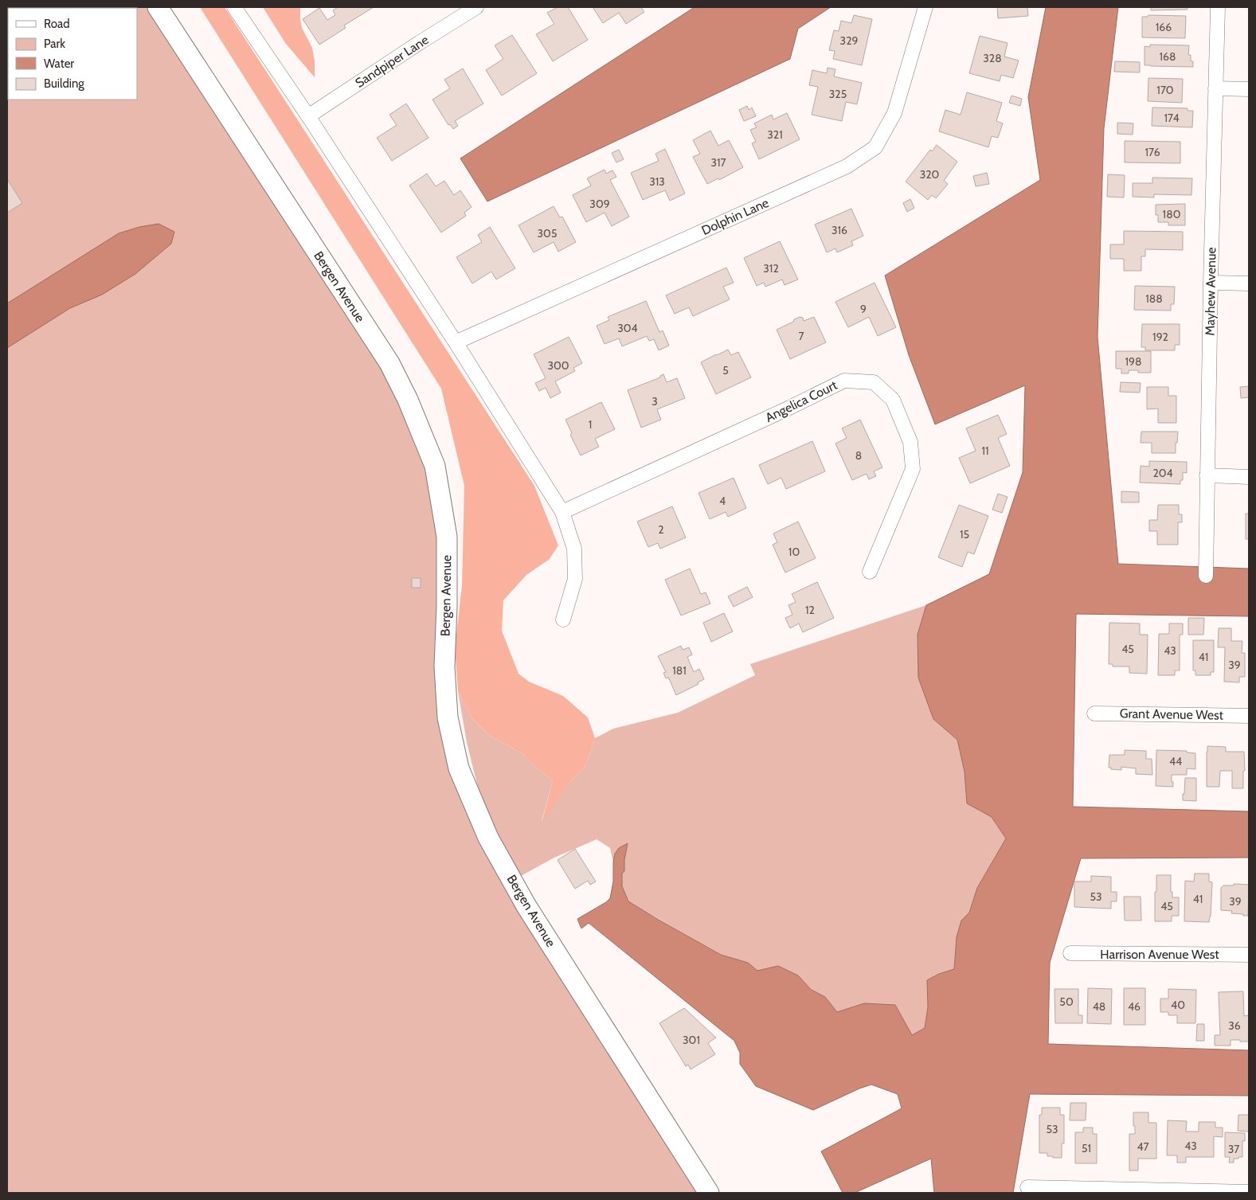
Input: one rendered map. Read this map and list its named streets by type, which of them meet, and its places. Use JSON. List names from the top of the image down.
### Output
{
  "streets": {
    "main road": ["Bergen Avenue"],
    "street": [
      "Sandpiper Lane",
      "Dolphin Lane",
      "Mayhew Avenue",
      "Angelica Court",
      "Grant Avenue West",
      "Harrison Avenue West"
    ]
  },
  "house_numbers": [
    "166",
    "329",
    "168",
    "328",
    "170",
    "325",
    "174",
    "321",
    "176",
    "317",
    "320",
    "313",
    "309",
    "180",
    "316",
    "305",
    "312",
    "188",
    "9",
    "304",
    "7",
    "192",
    "198",
    "300",
    "5",
    "3",
    "1",
    "11",
    "8",
    "204",
    "4",
    "2",
    "15",
    "10",
    "12",
    "45",
    "43",
    "41",
    "39",
    "181",
    "44",
    "53",
    "41",
    "39",
    "45",
    "50",
    "40",
    "48",
    "46",
    "36",
    "301",
    "53",
    "43",
    "47",
    "51",
    "37"
  ],
  "legend": [
    "Road",
    "Park",
    "Water",
    "Building"
  ]
}
